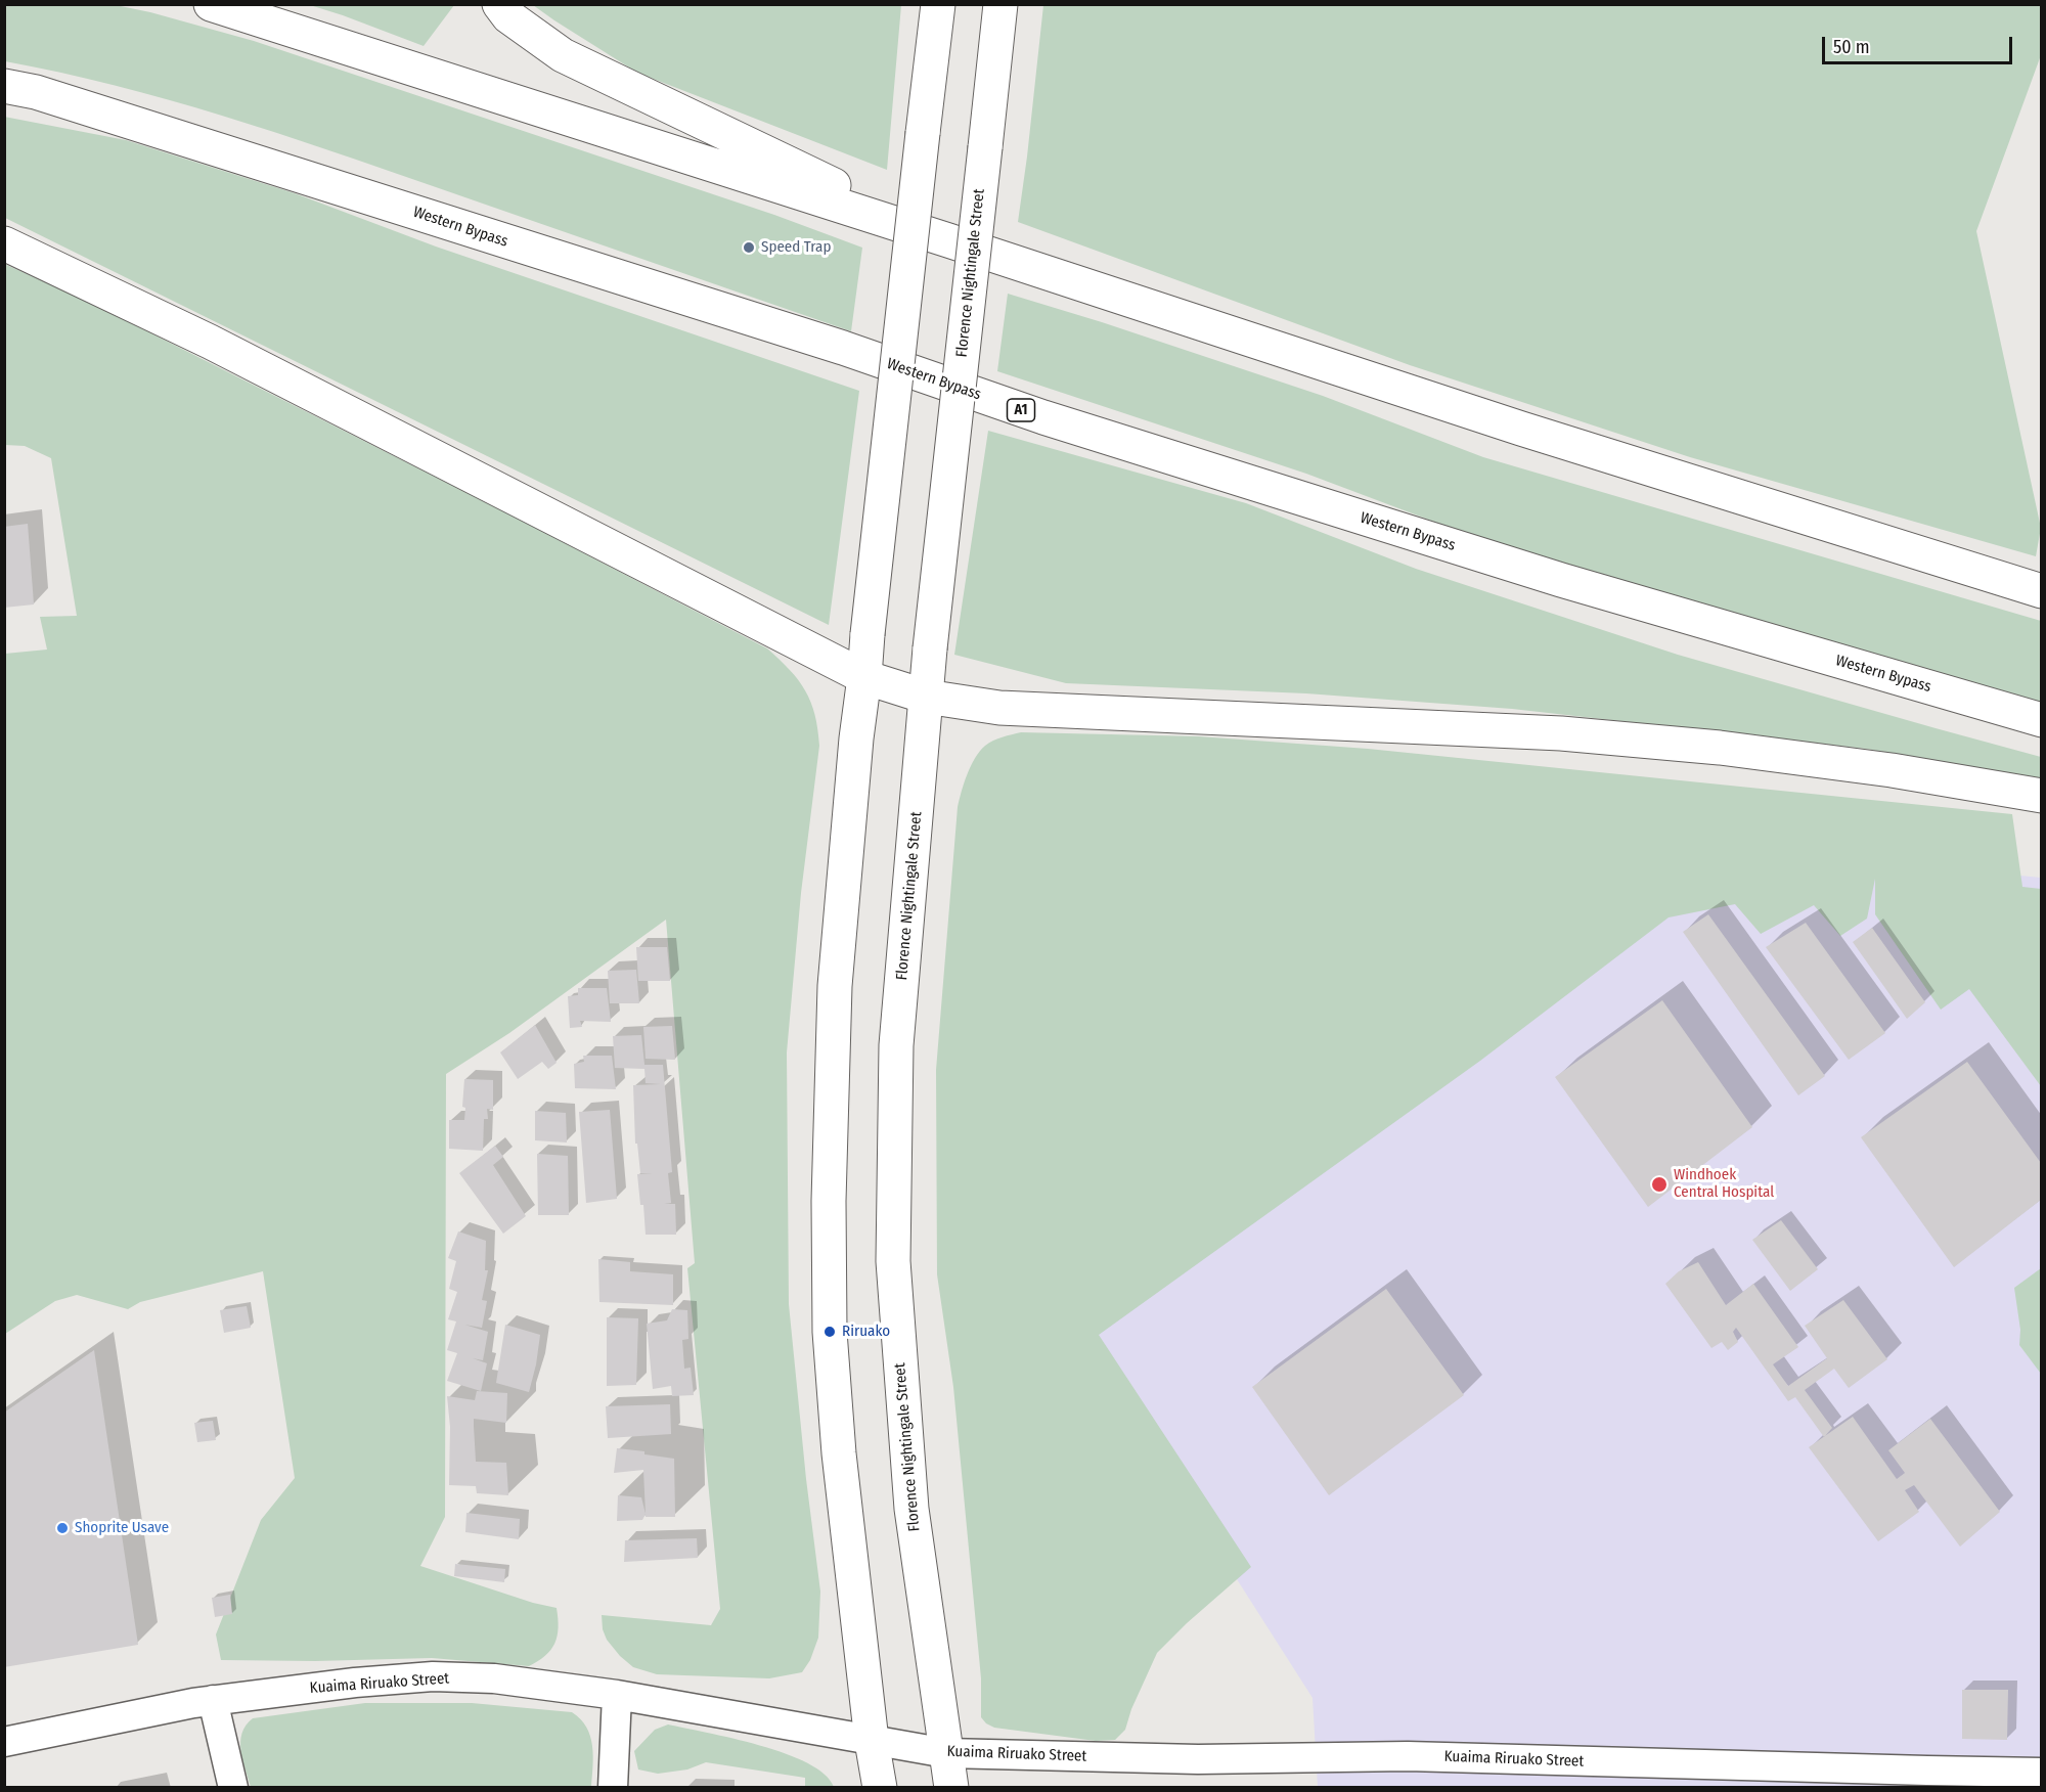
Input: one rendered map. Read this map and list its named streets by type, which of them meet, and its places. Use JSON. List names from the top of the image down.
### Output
{
  "streets": {
    "main road": ["Western Bypass", "Florence Nightingale Street", "A1"],
    "street": ["Kuaima Riruako Street"]
  },
  "crossings": [
    ["Florence Nightingale Street", "Kuaima Riruako Street"]
  ],
  "places": [
    "Speed Trap",
    "Windhoek Central Hospital",
    "Riruako",
    "Shoprite Usave"
  ],
  "scale_bar": "50 m"
}
